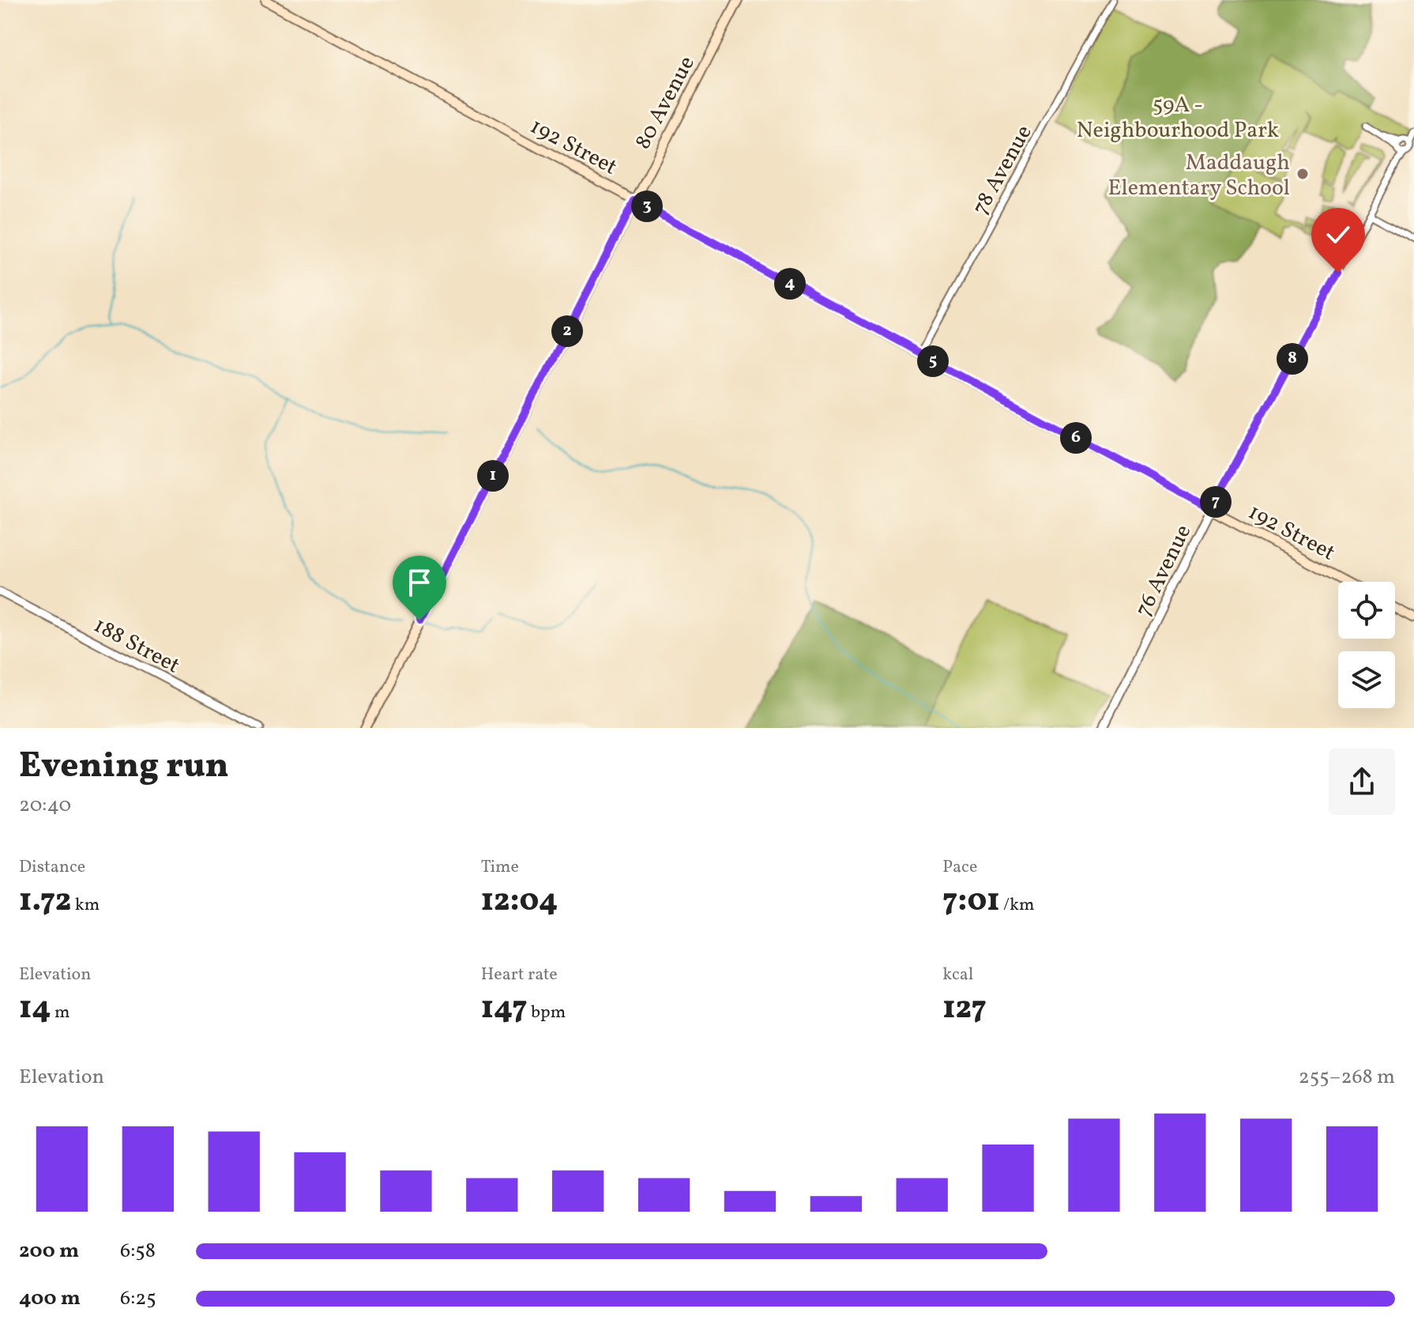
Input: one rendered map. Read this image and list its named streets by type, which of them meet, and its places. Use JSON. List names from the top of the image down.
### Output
{
  "streets": {
    "main road": ["80 Avenue", "192 Street"],
    "street": ["78 Avenue", "76 Avenue", "188 Street"]
  },
  "crossings": [
    ["80 Avenue", "192 Street"],
    ["192 Street", "78 Avenue"],
    ["192 Street", "76 Avenue"]
  ],
  "parks": ["59A - Neighbourhood Park"],
  "places": ["Maddaugh Elementary School"],
  "page": {
    "pins": [
      "3",
      "4",
      "2",
      "8",
      "5",
      "6",
      "1",
      "7"
    ],
    "heading": ["Evening run", "20:40"],
    "stats": [
      ["Distance", "1.72 km"],
      ["Time", "12:04"],
      ["Pace", "7:01 /km"],
      ["Elevation", "14 m"],
      ["Heart rate", "147 bpm"],
      ["kcal", "127"]
    ],
    "chart": ["Elevation", "255–268 m"],
    "list": [
      {
        "name": "200 m",
        "note": "6:58"
      },
      {
        "name": "400 m",
        "note": "6:25"
      }
    ]
  }
}
